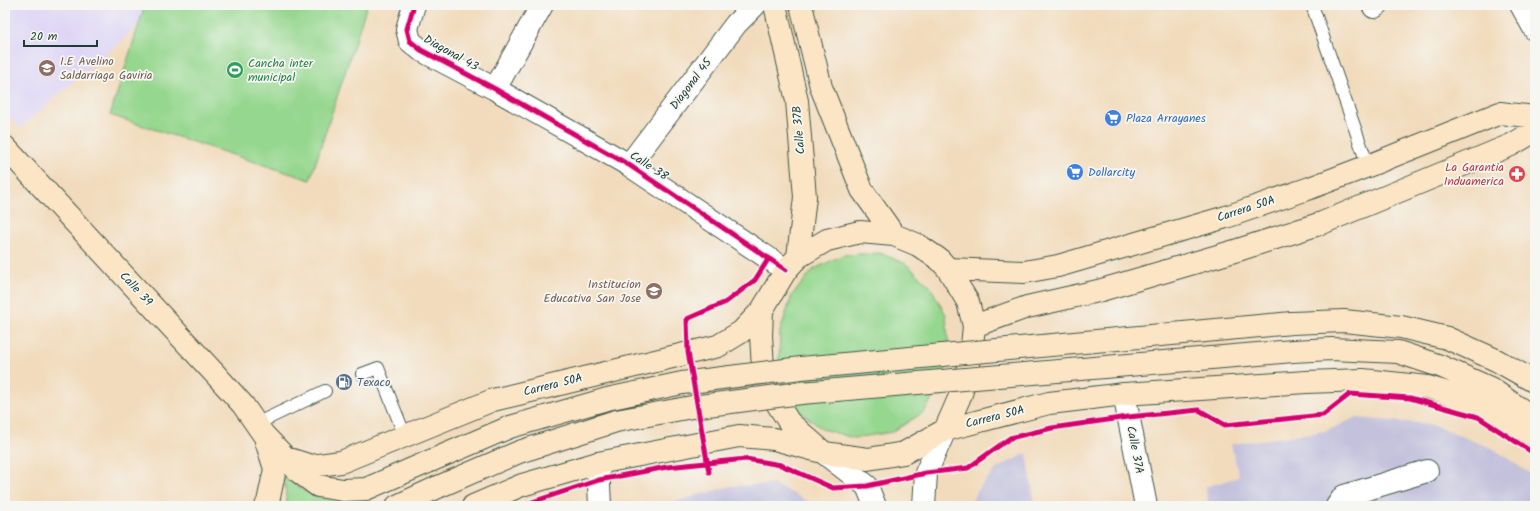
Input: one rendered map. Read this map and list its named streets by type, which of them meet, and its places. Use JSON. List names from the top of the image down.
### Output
{
  "streets": {
    "main road": ["Calle 37B", "Carrera 50A", "Calle 39"],
    "street": [
      "Diagonal 43",
      "Diagonal 45",
      "Calle 38",
      "Calle 37A"
    ]
  },
  "crossings": [
    ["Diagonal 43", "Calle 38"],
    ["Diagonal 45", "Calle 38"],
    ["Calle 37B", "Calle 38"],
    ["Calle 37B", "Carrera 50A"],
    ["Calle 38", "Carrera 50A"],
    ["Carrera 50A", "Calle 39"],
    ["Carrera 50A", "Calle 37A"]
  ],
  "places": {
    "school or university": ["I.E Avelino Saldarriaga Gaviria", "Institucion Educativa San Jose"],
    "sports": ["Cancha inter municipal"],
    "supermarket": ["Plaza Arrayanes", "Dollarcity"],
    "pharmacy": ["La Garantia Induamerica"],
    "fuel station": ["Texaco"]
  },
  "scale_bar": "20 m"
}
